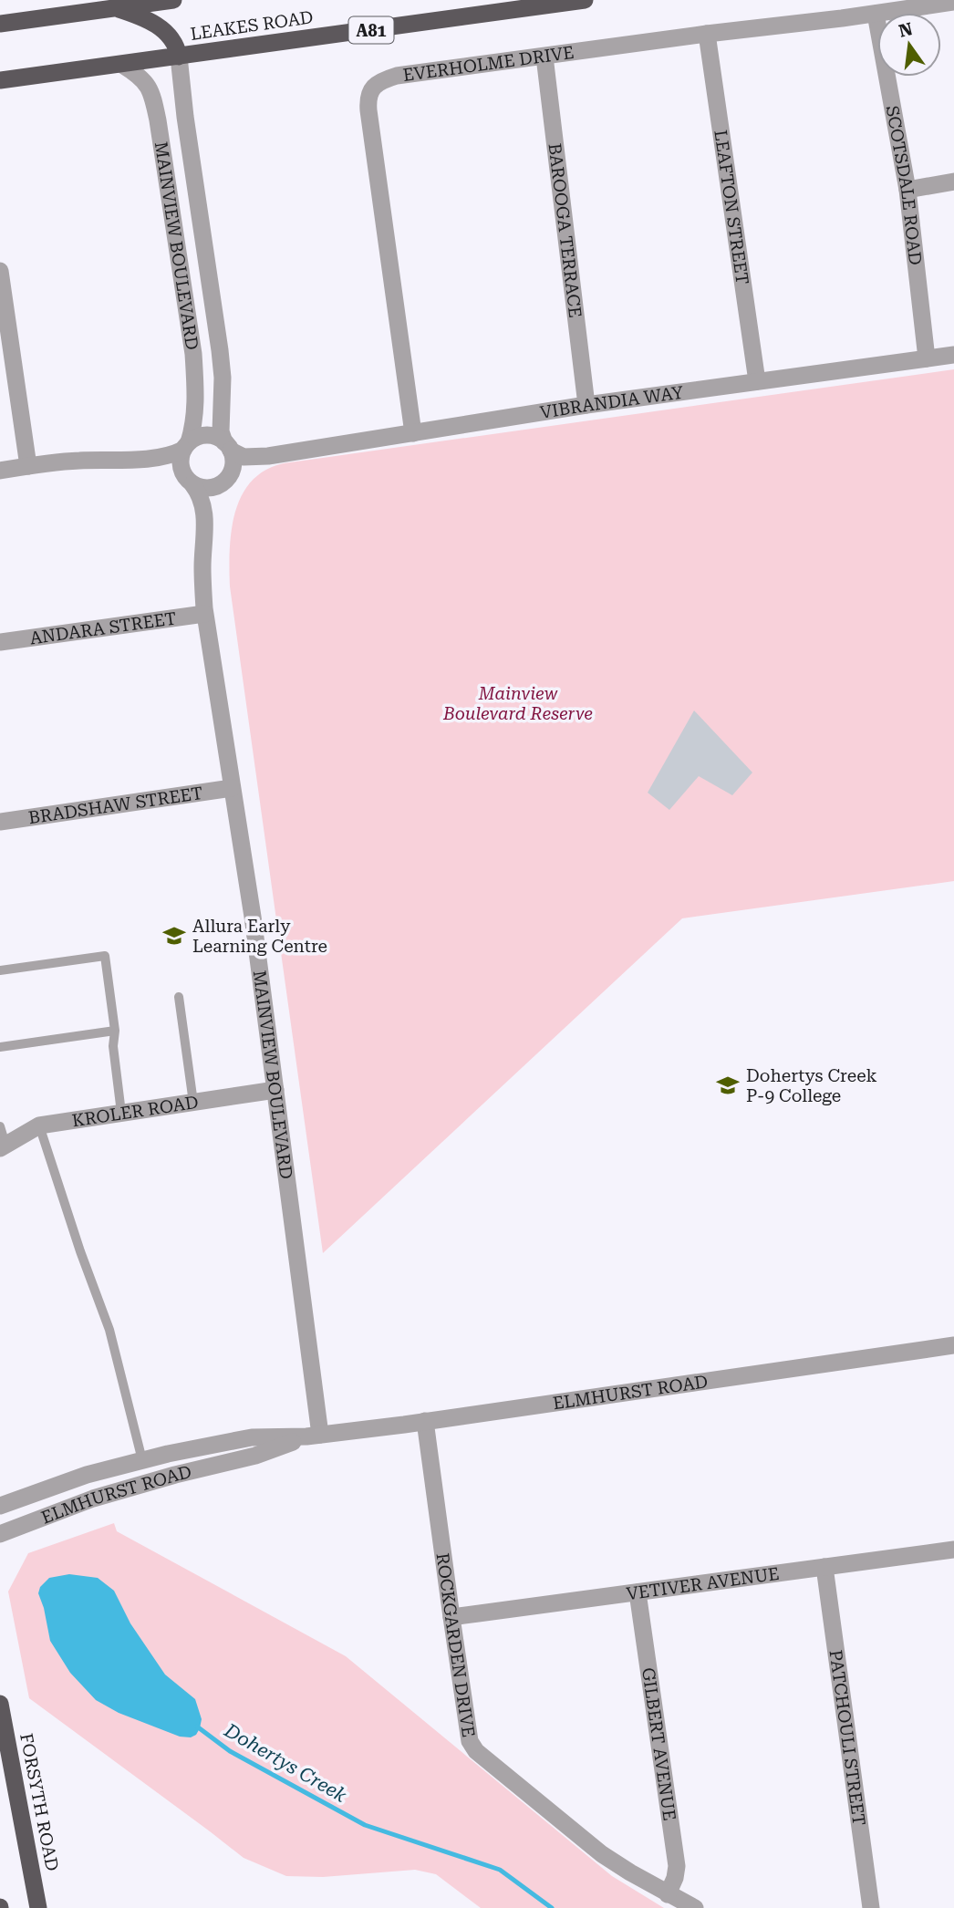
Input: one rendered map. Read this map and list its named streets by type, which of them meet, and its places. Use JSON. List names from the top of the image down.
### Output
{
  "streets": {
    "highway": ["LEAKES ROAD", "A81", "FORSYTH ROAD"],
    "street": [
      "EVERHOLME DRIVE",
      "SCOTSDALE ROAD",
      "LEAFTON STREET",
      "BAROOGA TERRACE",
      "MAINVIEW BOULEVARD",
      "VIBRANDIA WAY",
      "ANDARA STREET",
      "BRADSHAW STREET",
      "KROLER ROAD",
      "ELMHURST ROAD",
      "VETIVER AVENUE",
      "ROCKGARDEN DRIVE",
      "PATCHOULI STREET",
      "GILBERT AVENUE"
    ]
  },
  "crossings": [
    ["LEAKES ROAD", "MAINVIEW BOULEVARD"],
    ["EVERHOLME DRIVE", "SCOTSDALE ROAD"],
    ["EVERHOLME DRIVE", "LEAFTON STREET"],
    ["EVERHOLME DRIVE", "BAROOGA TERRACE"],
    ["EVERHOLME DRIVE", "VIBRANDIA WAY"],
    ["SCOTSDALE ROAD", "VIBRANDIA WAY"],
    ["LEAFTON STREET", "VIBRANDIA WAY"],
    ["BAROOGA TERRACE", "VIBRANDIA WAY"],
    ["MAINVIEW BOULEVARD", "VIBRANDIA WAY"],
    ["MAINVIEW BOULEVARD", "ANDARA STREET"],
    ["MAINVIEW BOULEVARD", "BRADSHAW STREET"],
    ["MAINVIEW BOULEVARD", "KROLER ROAD"],
    ["MAINVIEW BOULEVARD", "ELMHURST ROAD"],
    ["ELMHURST ROAD", "ROCKGARDEN DRIVE"],
    ["VETIVER AVENUE", "ROCKGARDEN DRIVE"],
    ["VETIVER AVENUE", "PATCHOULI STREET"],
    ["VETIVER AVENUE", "GILBERT AVENUE"],
    ["ROCKGARDEN DRIVE", "GILBERT AVENUE"]
  ],
  "water": ["Dohertys Creek"],
  "parks": ["Mainview Boulevard Reserve"],
  "places": {
    "school or university": ["Allura Early Learning Centre", "Dohertys Creek P-9 College"]
  },
  "north": "top"
}
